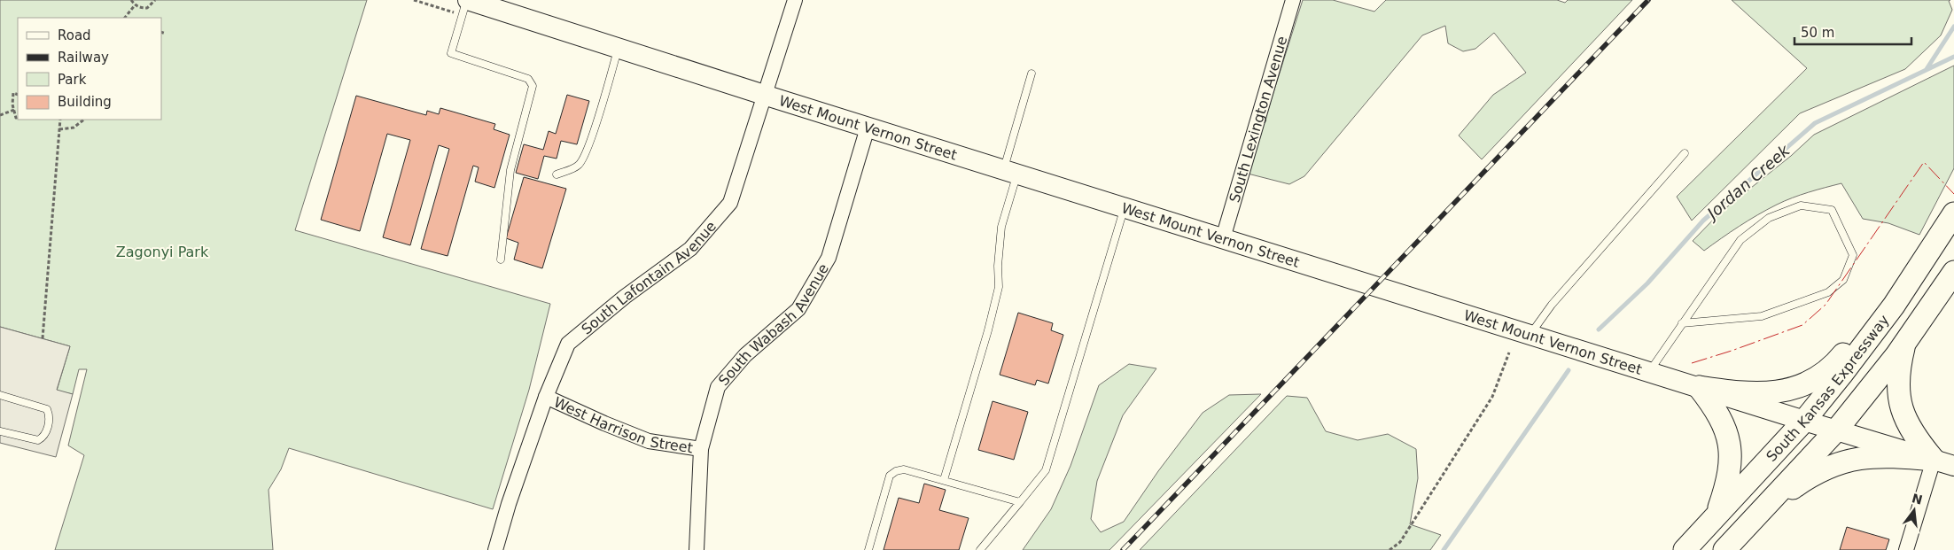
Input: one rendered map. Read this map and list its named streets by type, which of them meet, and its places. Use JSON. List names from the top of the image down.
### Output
{
  "streets": {
    "main road": ["South Kansas Expressway"],
    "street": [
      "South Lexington Avenue",
      "West Mount Vernon Street",
      "South Lafontain Avenue",
      "South Wabash Avenue",
      "West Harrison Street"
    ]
  },
  "crossings": [
    ["South Lexington Avenue", "West Mount Vernon Street"],
    ["West Mount Vernon Street", "South Lafontain Avenue"],
    ["West Mount Vernon Street", "South Wabash Avenue"],
    ["West Mount Vernon Street", "South Kansas Expressway"],
    ["South Lafontain Avenue", "West Harrison Street"],
    ["South Wabash Avenue", "West Harrison Street"]
  ],
  "water": ["Jordan Creek"],
  "parks": ["Zagonyi Park"],
  "legend": [
    "Road",
    "Railway",
    "Park",
    "Building"
  ],
  "scale_bar": "50 m",
  "north": "top"
}
